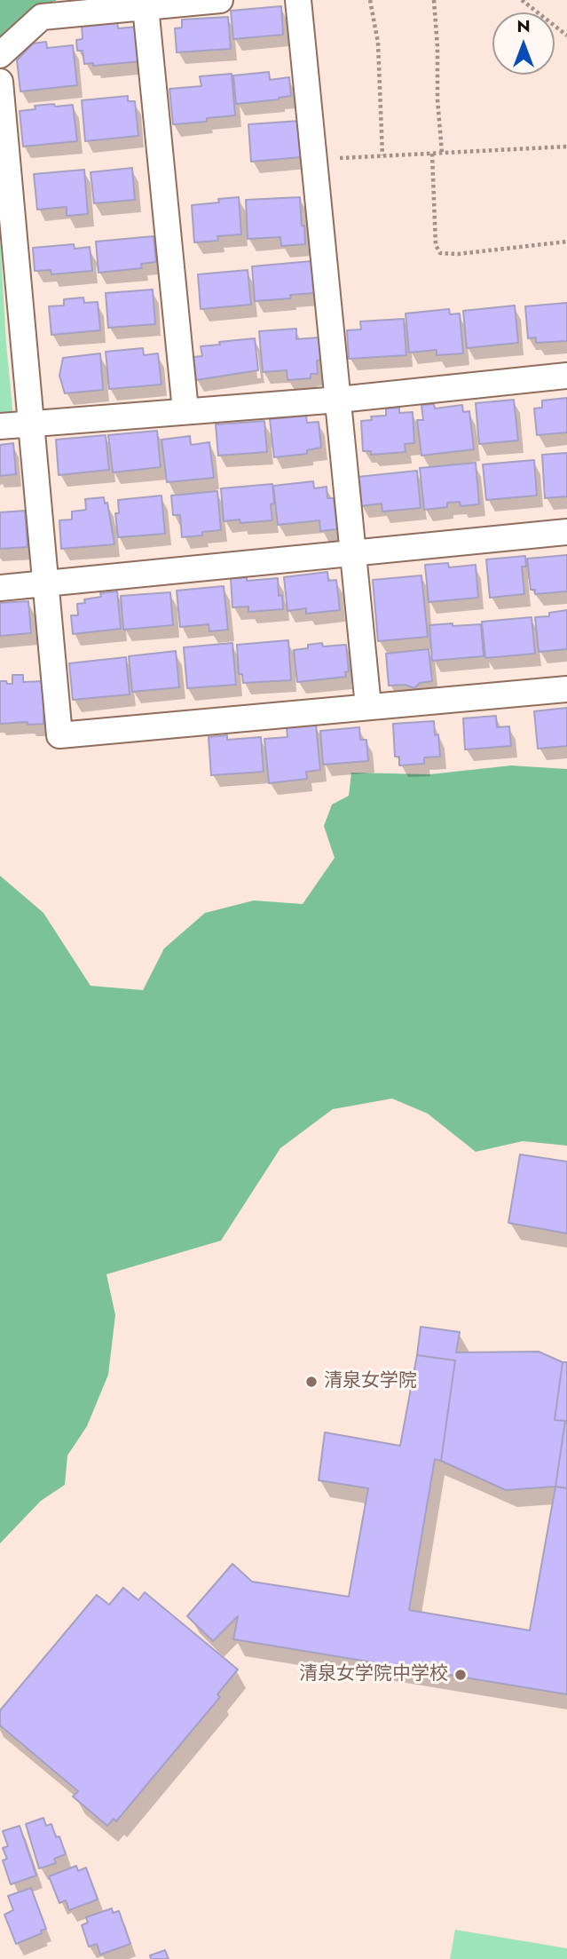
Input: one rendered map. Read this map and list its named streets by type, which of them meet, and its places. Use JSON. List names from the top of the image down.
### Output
{
  "places": ["清泉女学院", "清泉女学院中学校"],
  "north": "top"
}
